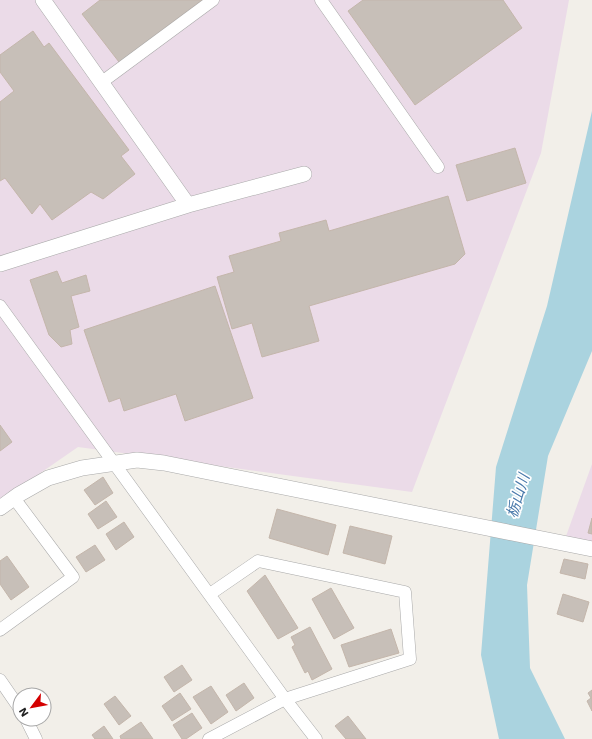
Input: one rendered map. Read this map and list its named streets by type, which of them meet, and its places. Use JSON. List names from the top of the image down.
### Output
{
  "water": ["栃山川"],
  "north": "bottom left"
}
